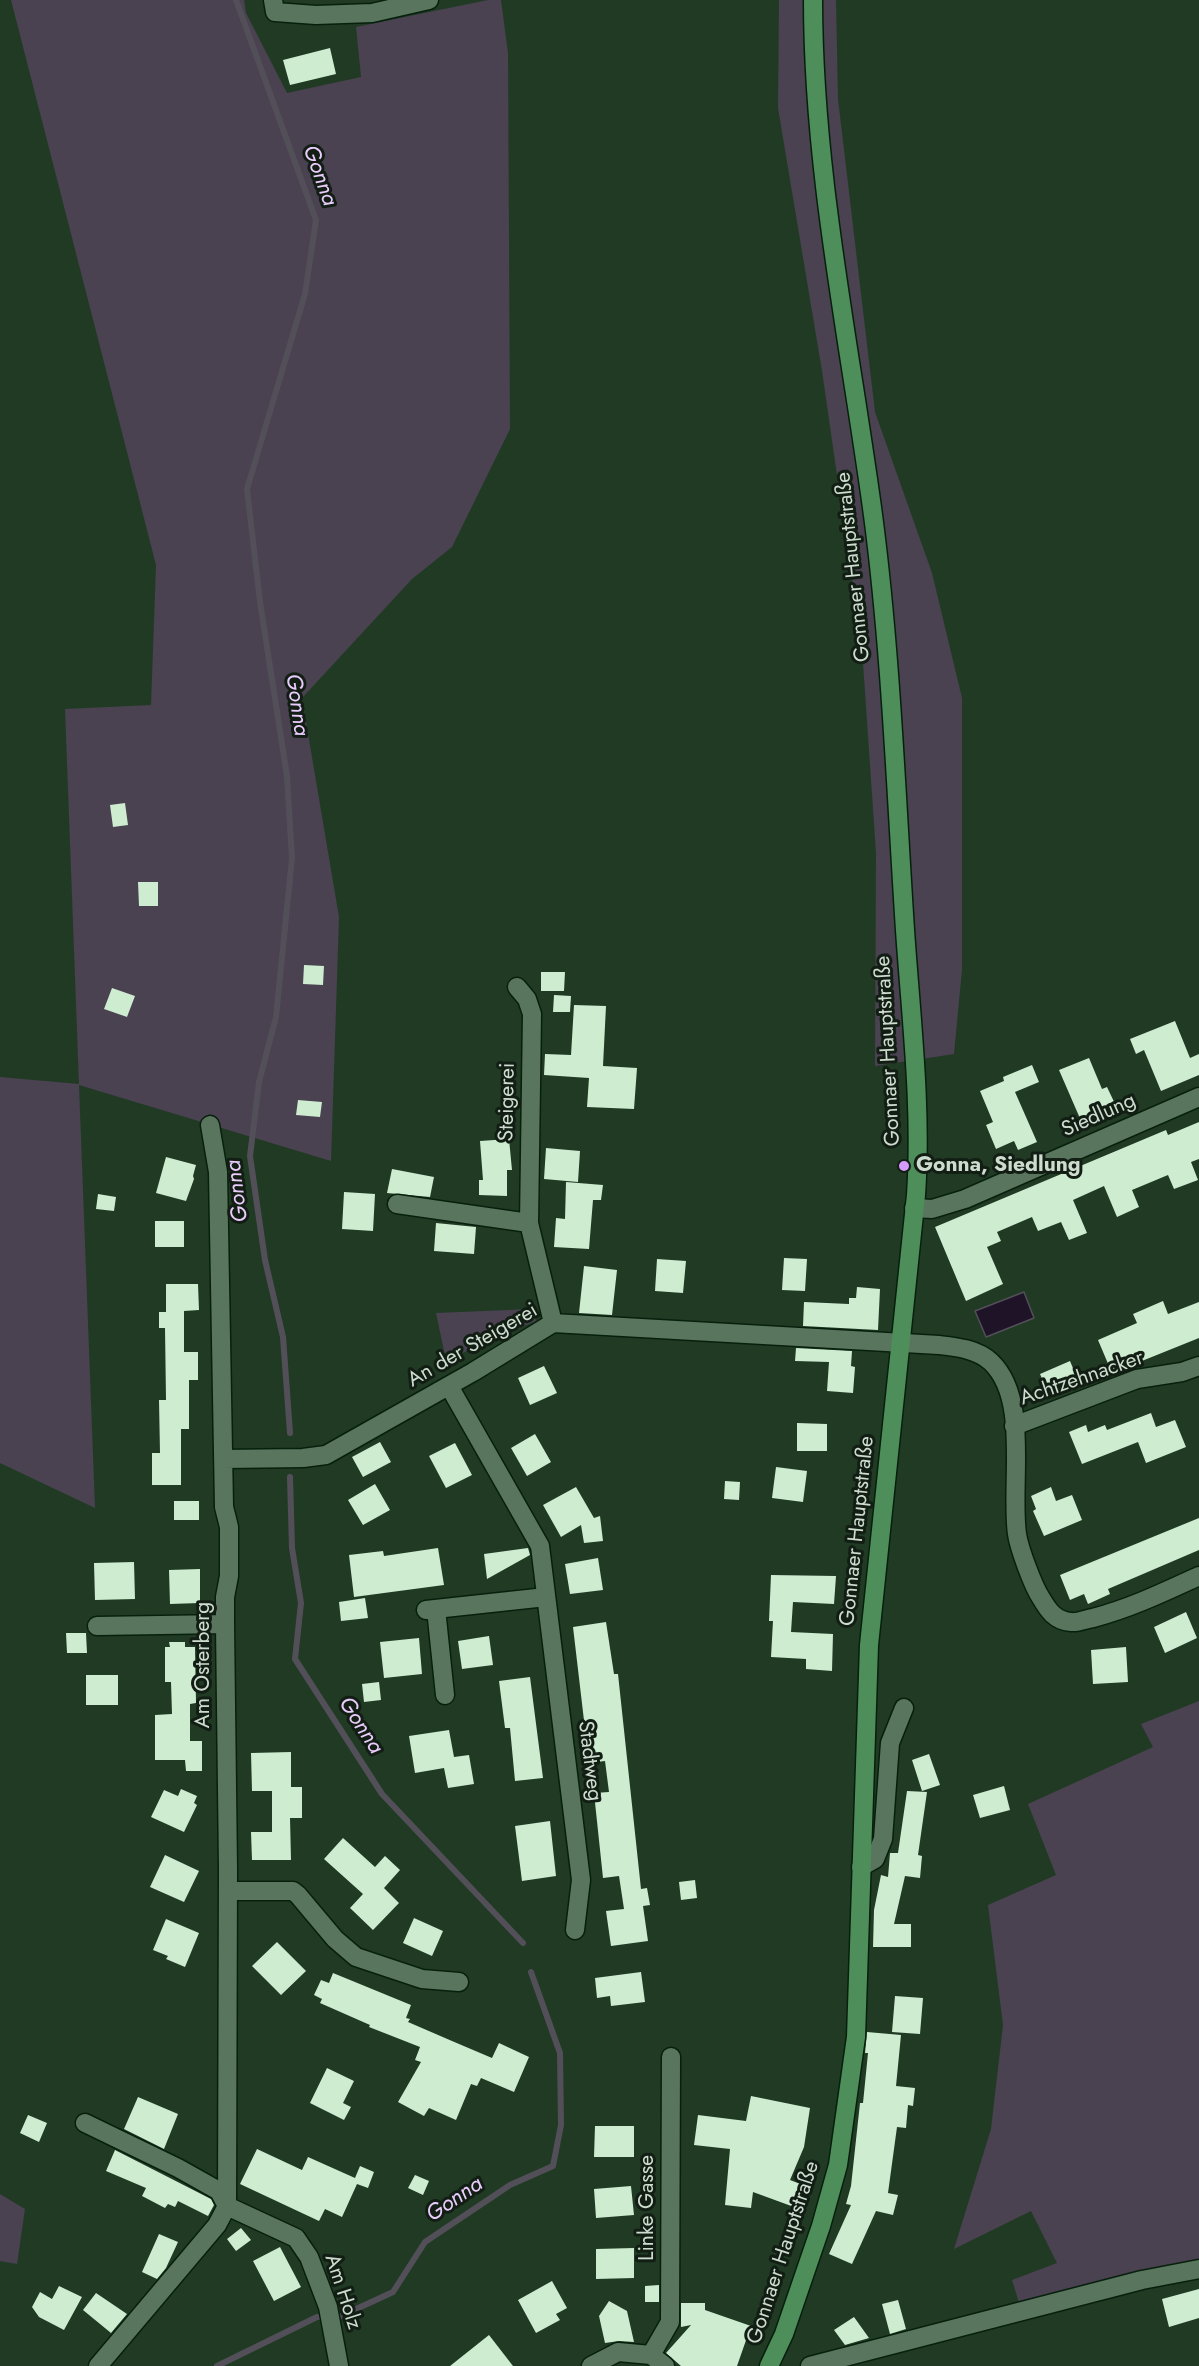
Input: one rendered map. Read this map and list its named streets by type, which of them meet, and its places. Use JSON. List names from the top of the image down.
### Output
{
  "streets": {
    "main road": ["Gonnaer Hauptstraße"],
    "street": [
      "Steigerei",
      "Siedlung",
      "An der Steigerei",
      "Achtzehnacker",
      "Am Osterberg",
      "Stadtweg",
      "Linke Gasse",
      "Am Holz"
    ]
  },
  "crossings": [
    ["Gonnaer Hauptstraße", "Siedlung"],
    ["Gonnaer Hauptstraße", "An der Steigerei"],
    ["Gonnaer Hauptstraße", "Achtzehnacker"],
    ["Steigerei", "An der Steigerei"],
    ["An der Steigerei", "Achtzehnacker"],
    ["An der Steigerei", "Am Osterberg"],
    ["An der Steigerei", "Stadtweg"],
    ["Am Osterberg", "Am Holz"]
  ],
  "water": ["Gonna"],
  "places": ["Gonna, Siedlung"]
}
